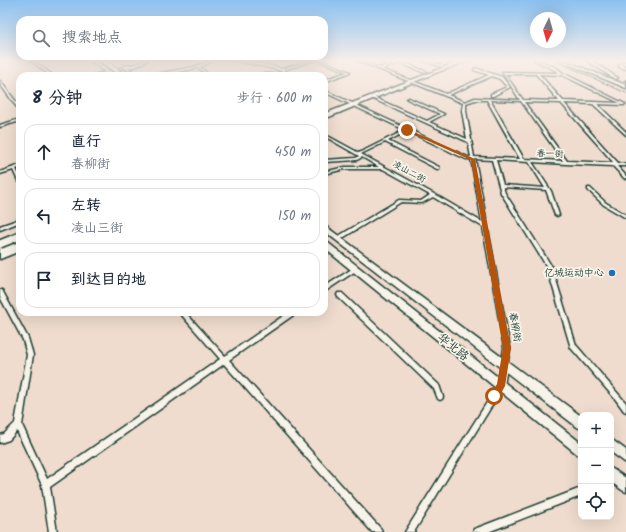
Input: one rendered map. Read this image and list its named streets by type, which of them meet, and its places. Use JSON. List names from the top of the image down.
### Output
{
  "streets": {
    "main road": ["华北路"],
    "street": ["春一街", "凌山二街", "春柳街"]
  },
  "crossings": [
    ["春一街", "春柳街"],
    ["凌山二街", "春柳街"],
    ["春柳街", "华北路"]
  ],
  "places": ["亿城运动中心"],
  "north": "bottom",
  "page": {
    "search": "搜索地点",
    "heading": ["8 分钟", "步行 · 600 m"],
    "list": [
      ["直行", "春柳街", "450 m"],
      ["左转", "凌山三街", "150 m"],
      "到达目的地"
    ],
    "map_buttons": ["+", "−"]
  }
}
